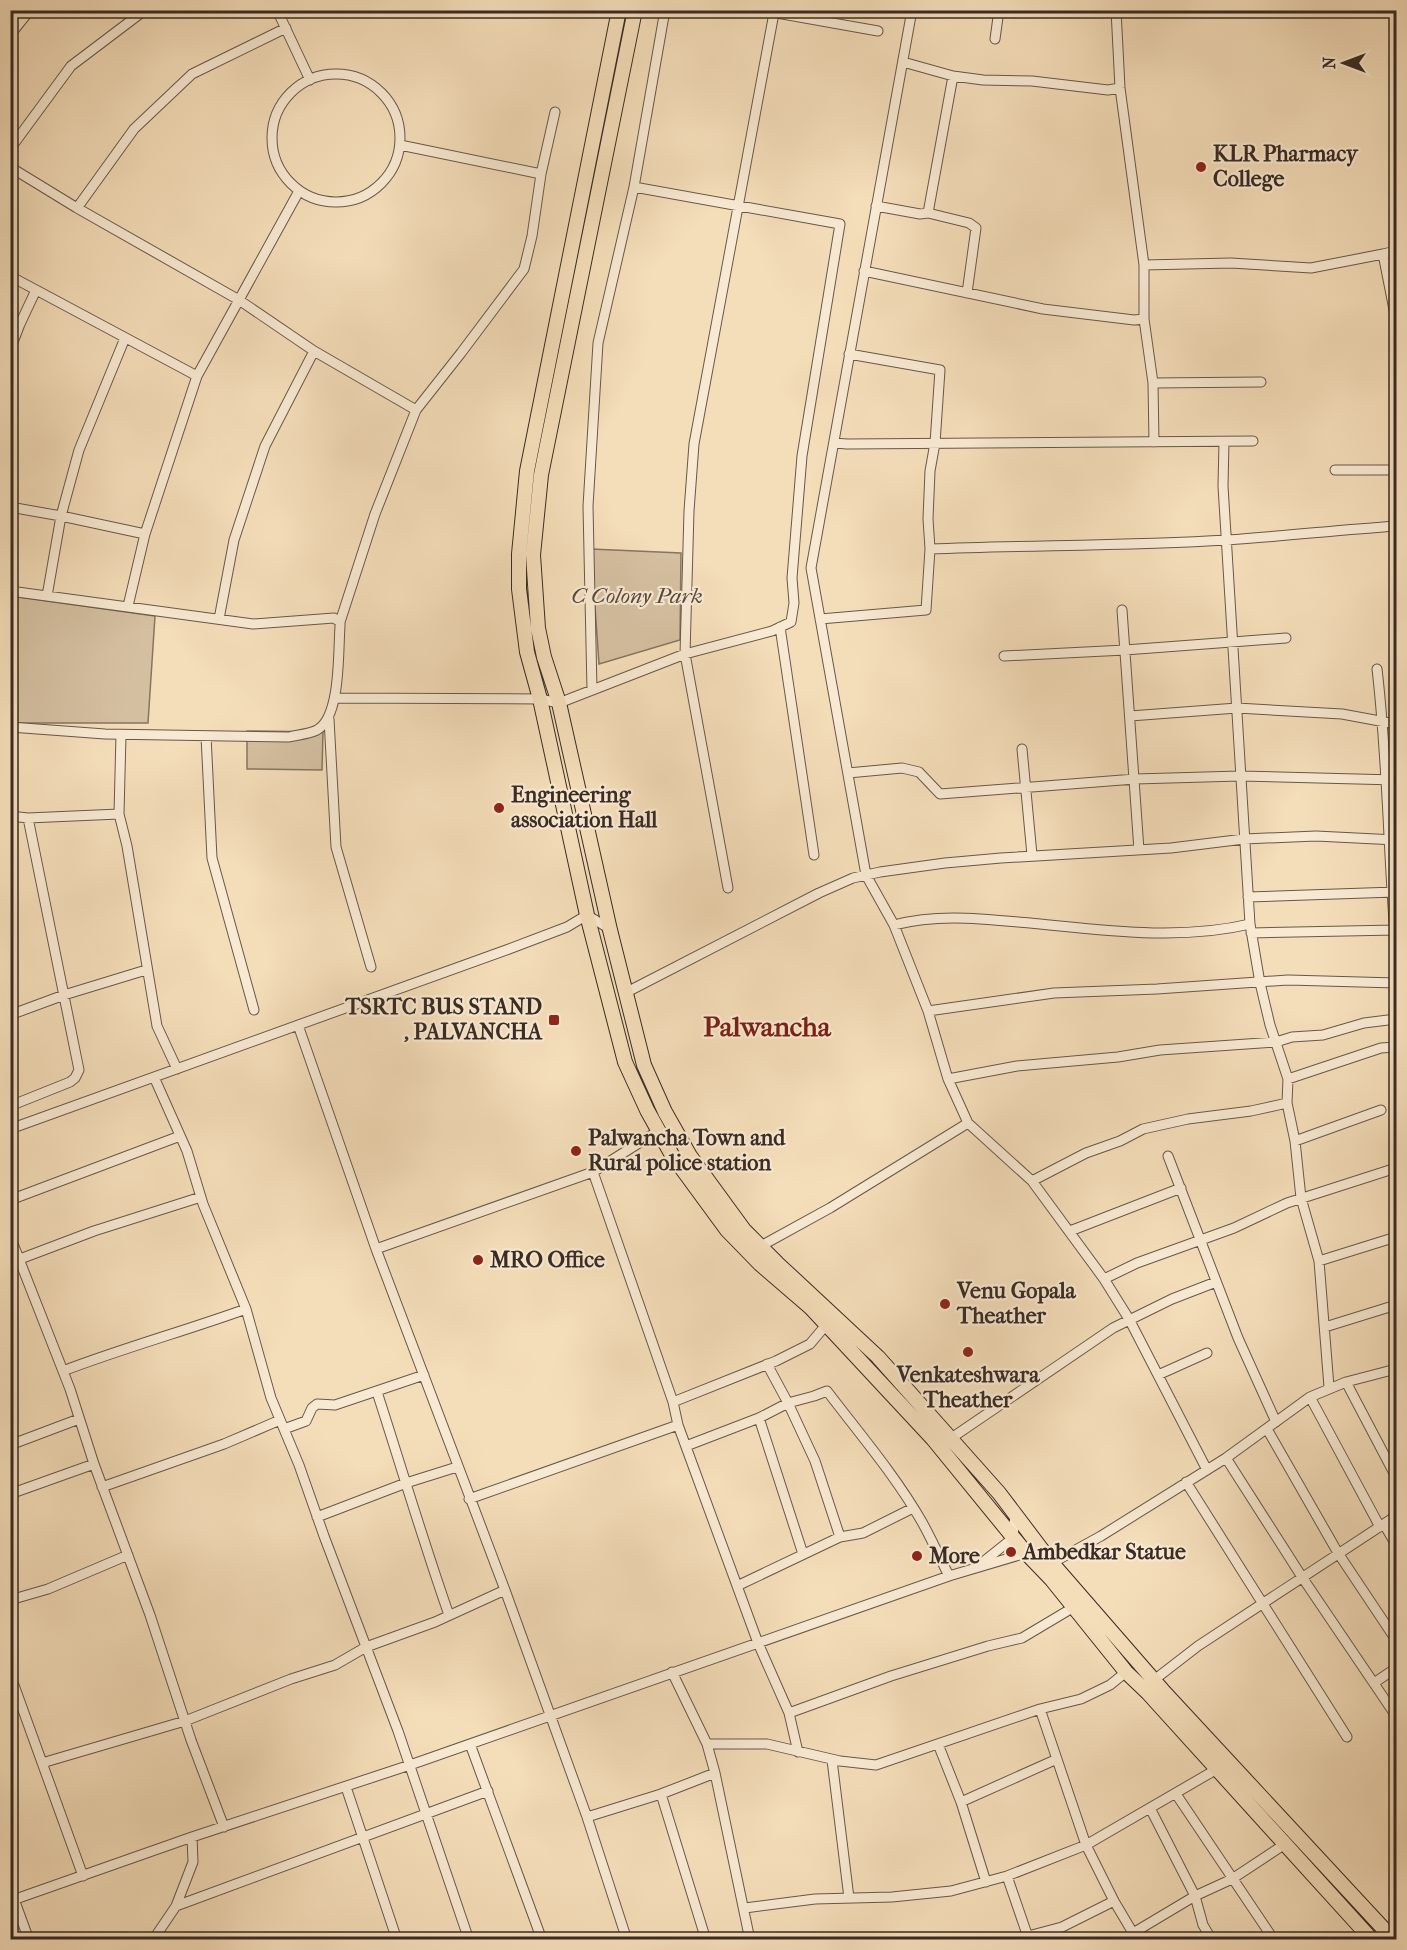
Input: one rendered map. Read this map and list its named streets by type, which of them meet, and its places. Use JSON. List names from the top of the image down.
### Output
{
  "districts": ["Palwancha"],
  "parks": ["C Colony Park"],
  "places": {
    "other": [
      "KLR Pharmacy College",
      "Engineering association Hall",
      "Palwancha Town and Rural police station",
      "MRO Office",
      "Venu Gopala Theather",
      "Venkateshwara Theather",
      "Ambedkar Statue",
      "More"
    ],
    "transit": ["TSRTC BUS STAND , PALVANCHA"]
  },
  "north": "left"
}
